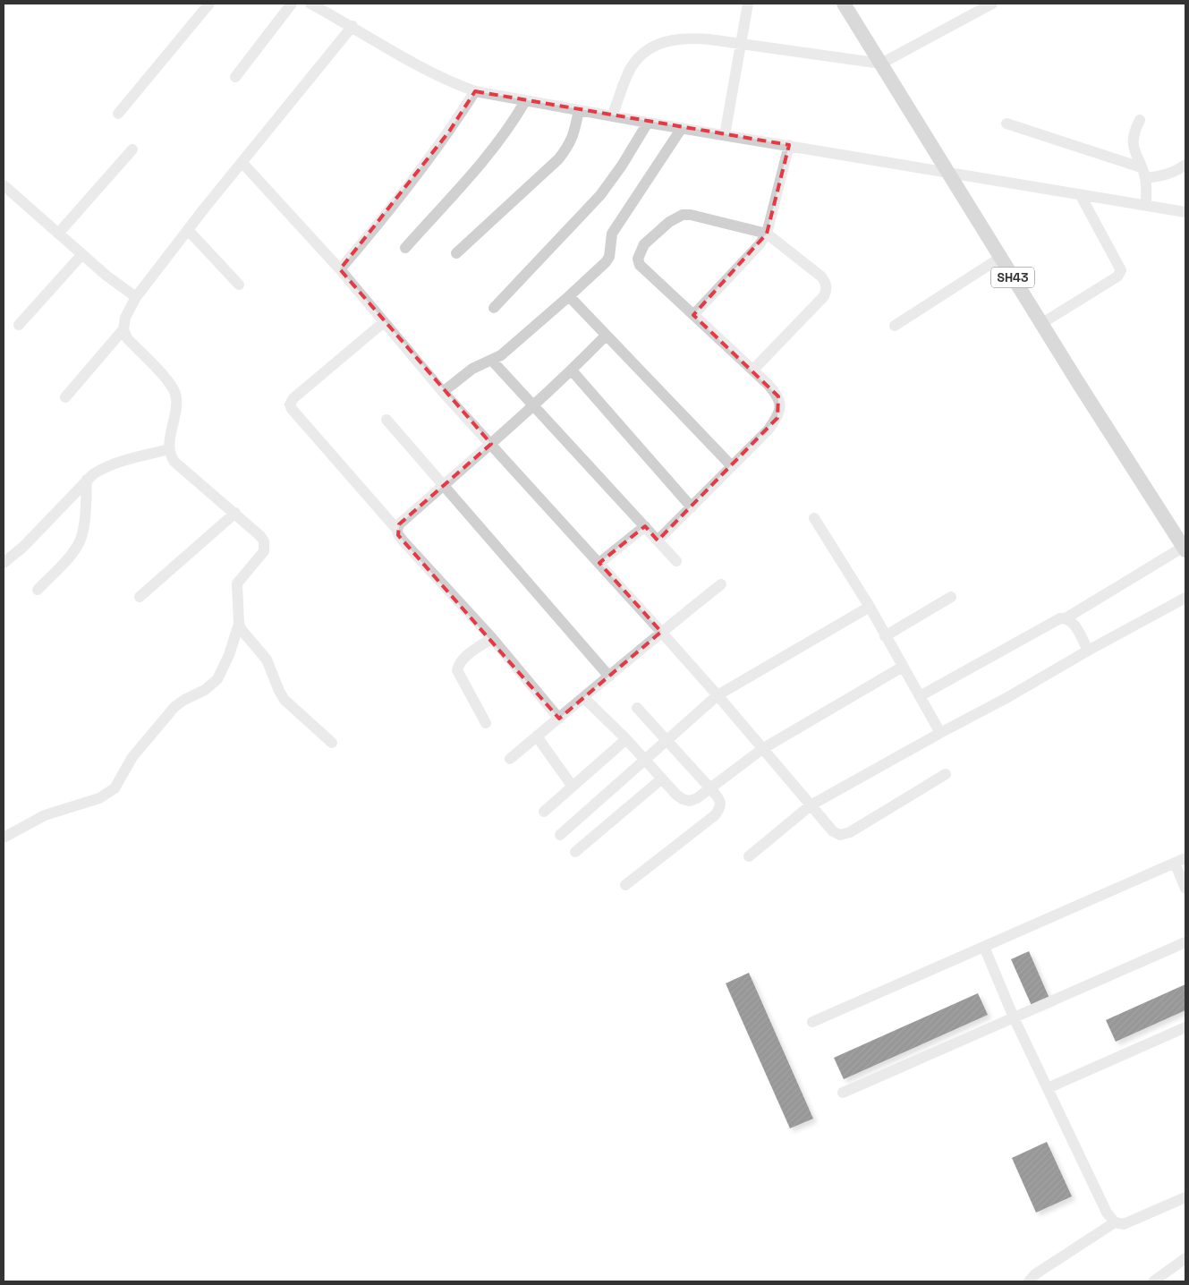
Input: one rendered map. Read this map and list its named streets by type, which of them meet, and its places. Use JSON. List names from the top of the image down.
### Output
{
  "streets": {
    "main road": ["SH43"]
  }
}
